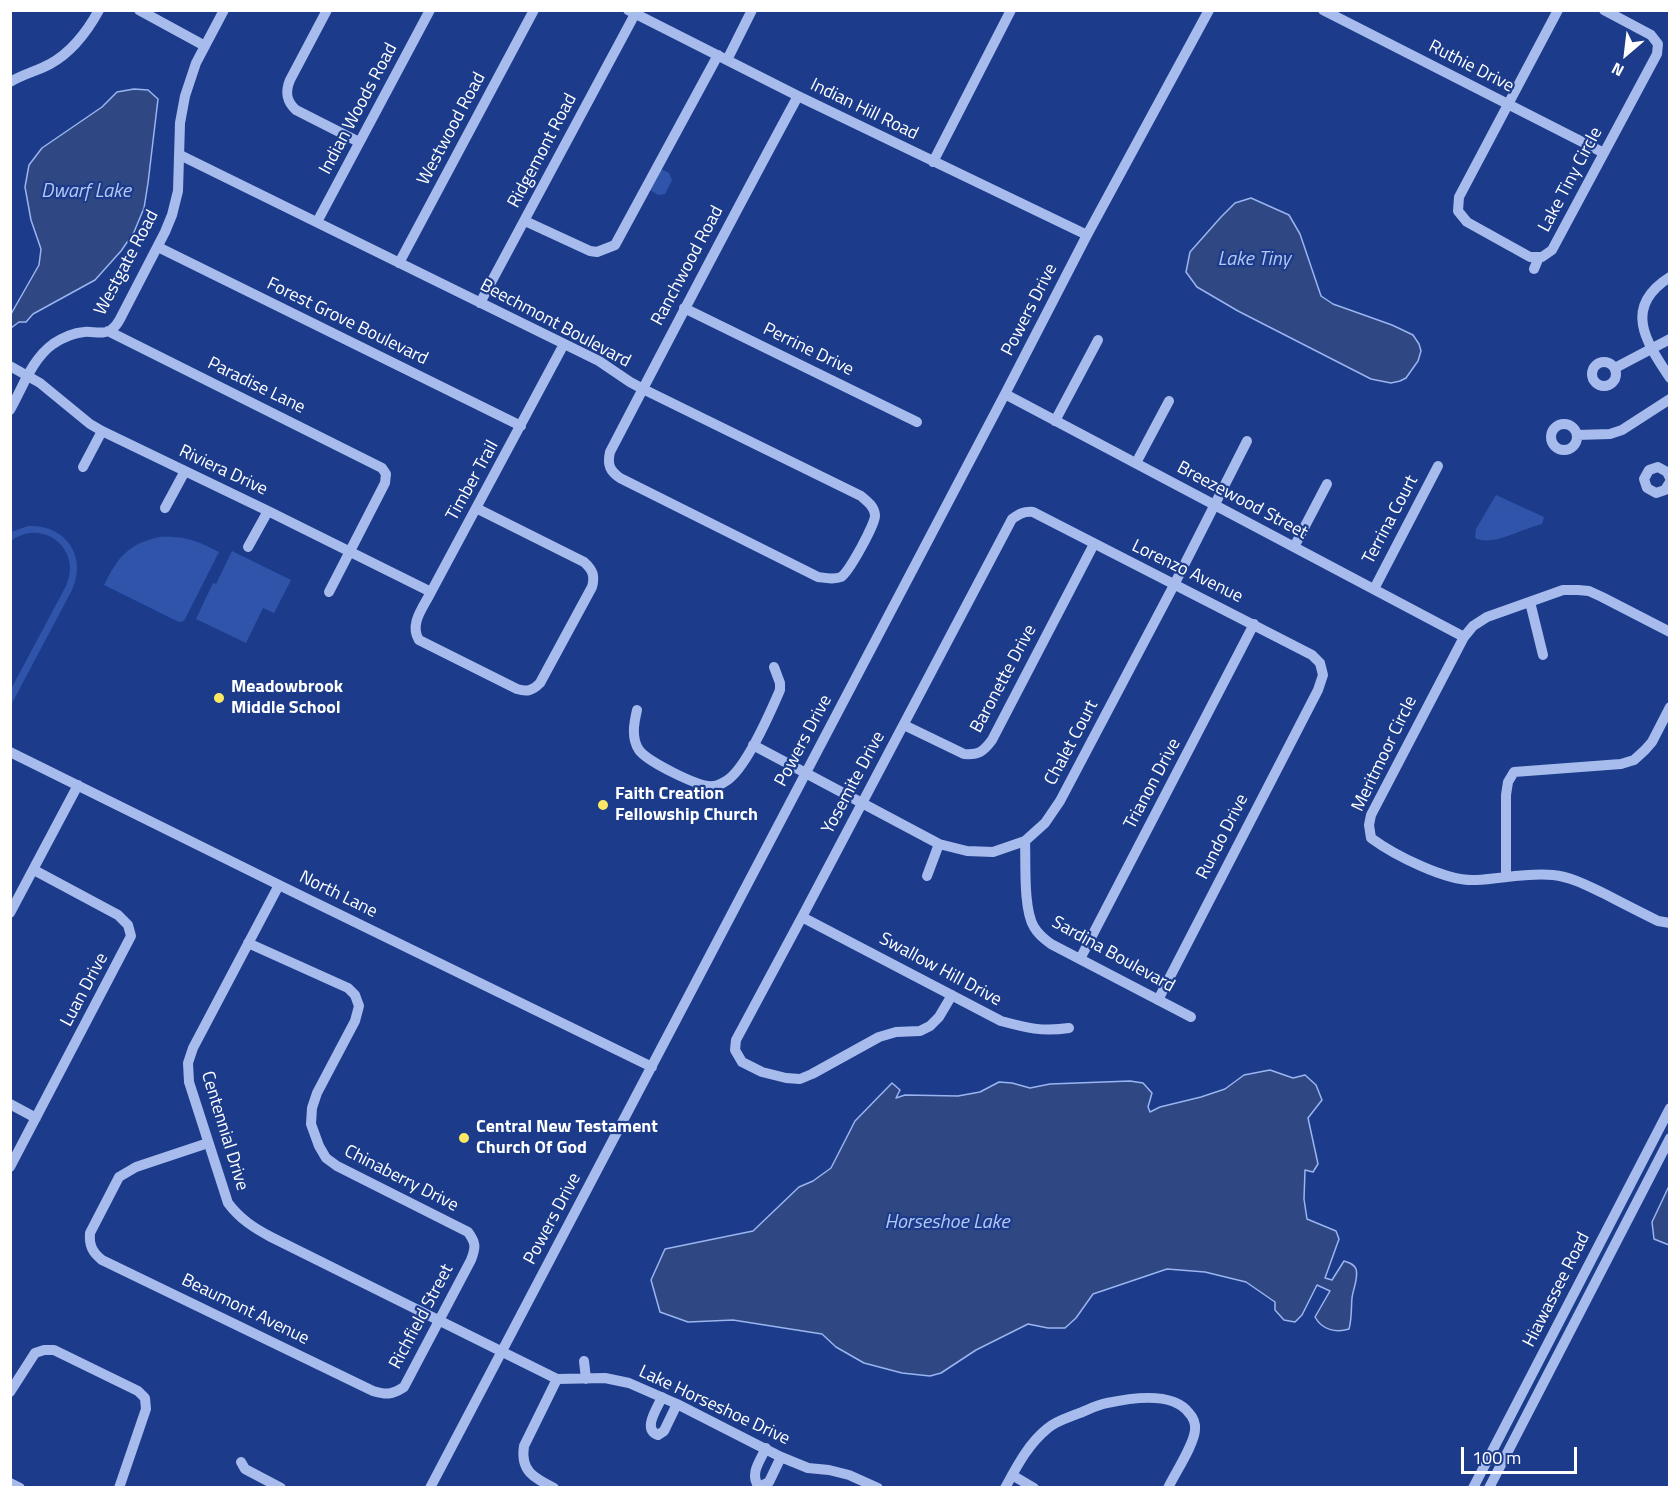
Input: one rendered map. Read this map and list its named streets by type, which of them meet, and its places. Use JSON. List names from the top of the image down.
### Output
{
  "streets": {
    "street": [
      "Ruthie Drive",
      "Indian Woods Road",
      "Indian Hill Road",
      "Westwood Road",
      "Ridgemont Road",
      "Lake Tiny Circle",
      "Westgate Road",
      "Ranchwood Road",
      "Powers Drive",
      "Forest Grove Boulevard",
      "Beechmont Boulevard",
      "Perrine Drive",
      "Paradise Lane",
      "Riviera Drive",
      "Timber Trail",
      "Breezewood Street",
      "Terrina Court",
      "Lorenzo Avenue",
      "Baronette Drive",
      "Chalet Court",
      "Meritmoor Circle",
      "Yosemite Drive",
      "Trianon Drive",
      "Rundo Drive",
      "North Lane",
      "Sardina Boulevard",
      "Swallow Hill Drive",
      "Luan Drive",
      "Centennial Drive",
      "Chinaberry Drive",
      "Hiawassee Road",
      "Beaumont Avenue",
      "Richfield Street",
      "Lake Horseshoe Drive"
    ]
  },
  "crossings": [
    ["Ruthie Drive", "Lake Tiny Circle"],
    ["Indian Woods Road", "Beechmont Boulevard"],
    ["Indian Hill Road", "Ridgemont Road"],
    ["Indian Hill Road", "Ranchwood Road"],
    ["Indian Hill Road", "Powers Drive"],
    ["Westwood Road", "Beechmont Boulevard"],
    ["Ridgemont Road", "Beechmont Boulevard"],
    ["Westgate Road", "Forest Grove Boulevard"],
    ["Westgate Road", "Beechmont Boulevard"],
    ["Westgate Road", "Paradise Lane"],
    ["Westgate Road", "Riviera Drive"],
    ["Ranchwood Road", "Beechmont Boulevard"],
    ["Ranchwood Road", "Perrine Drive"],
    ["Powers Drive", "Breezewood Street"],
    ["Powers Drive", "Chalet Court"],
    ["Powers Drive", "North Lane"],
    ["Powers Drive", "Centennial Drive"],
    ["Powers Drive", "Lake Horseshoe Drive"],
    ["Forest Grove Boulevard", "Timber Trail"],
    ["Beechmont Boulevard", "Timber Trail"],
    ["Paradise Lane", "Riviera Drive"],
    ["Riviera Drive", "Timber Trail"],
    ["Breezewood Street", "Terrina Court"],
    ["Breezewood Street", "Chalet Court"],
    ["Breezewood Street", "Meritmoor Circle"],
    ["Lorenzo Avenue", "Baronette Drive"],
    ["Lorenzo Avenue", "Chalet Court"],
    ["Lorenzo Avenue", "Yosemite Drive"],
    ["Lorenzo Avenue", "Trianon Drive"],
    ["Lorenzo Avenue", "Rundo Drive"],
    ["Baronette Drive", "Yosemite Drive"],
    ["Chalet Court", "Yosemite Drive"],
    ["Chalet Court", "Sardina Boulevard"],
    ["Yosemite Drive", "Swallow Hill Drive"],
    ["Trianon Drive", "Sardina Boulevard"],
    ["Rundo Drive", "Sardina Boulevard"],
    ["North Lane", "Centennial Drive"],
    ["Centennial Drive", "Chinaberry Drive"],
    ["Centennial Drive", "Beaumont Avenue"],
    ["Centennial Drive", "Richfield Street"],
    ["Centennial Drive", "Lake Horseshoe Drive"],
    ["Chinaberry Drive", "Richfield Street"],
    ["Beaumont Avenue", "Richfield Street"]
  ],
  "water": ["Dwarf Lake", "Lake Tiny", "Horseshoe Lake"],
  "places": ["Meadowbrook Middle School", "Faith Creation Fellowship Church", "Central New Testament Church Of God"],
  "scale_bar": "100 m",
  "north": "bottom left"
}
